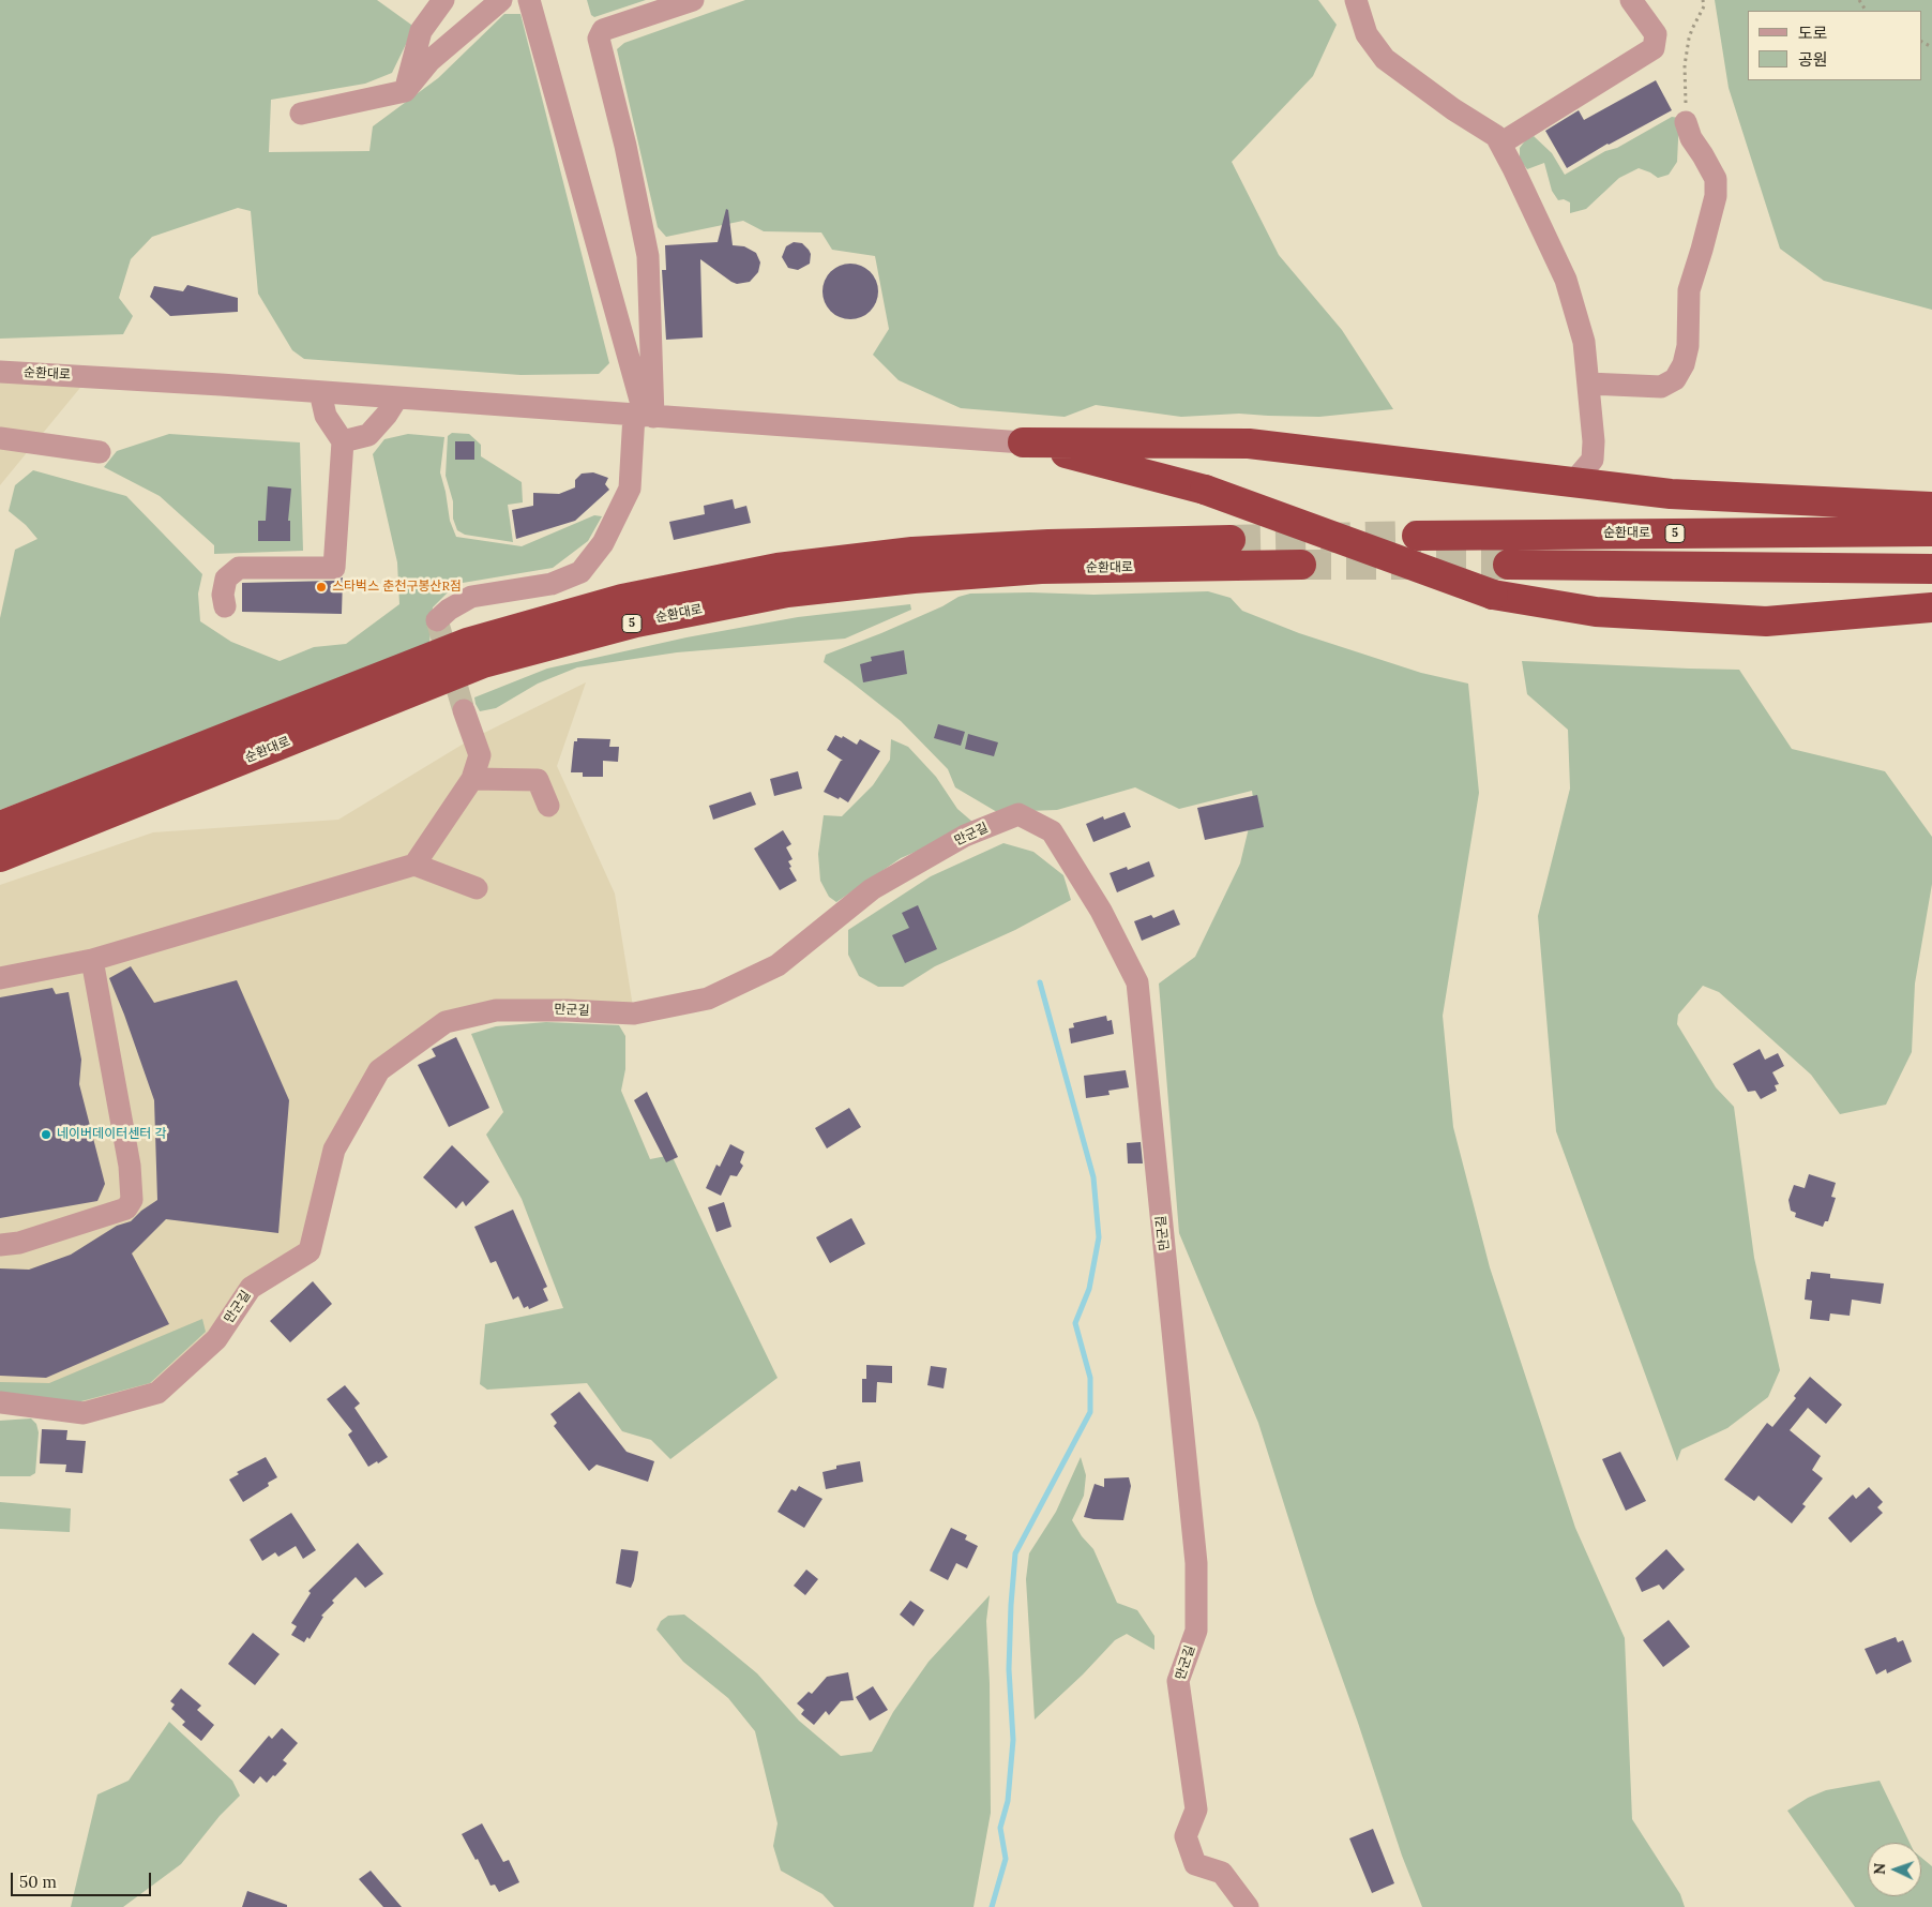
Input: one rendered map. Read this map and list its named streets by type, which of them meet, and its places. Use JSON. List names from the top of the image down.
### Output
{
  "streets": {
    "highway": ["순환대로", "5"],
    "street": ["만군길"]
  },
  "places": ["스타벅스 춘천구봉산R점", "네이버데이터센터 각"],
  "legend": ["도로", "공원"],
  "scale_bar": "50 m",
  "north": "left"
}
